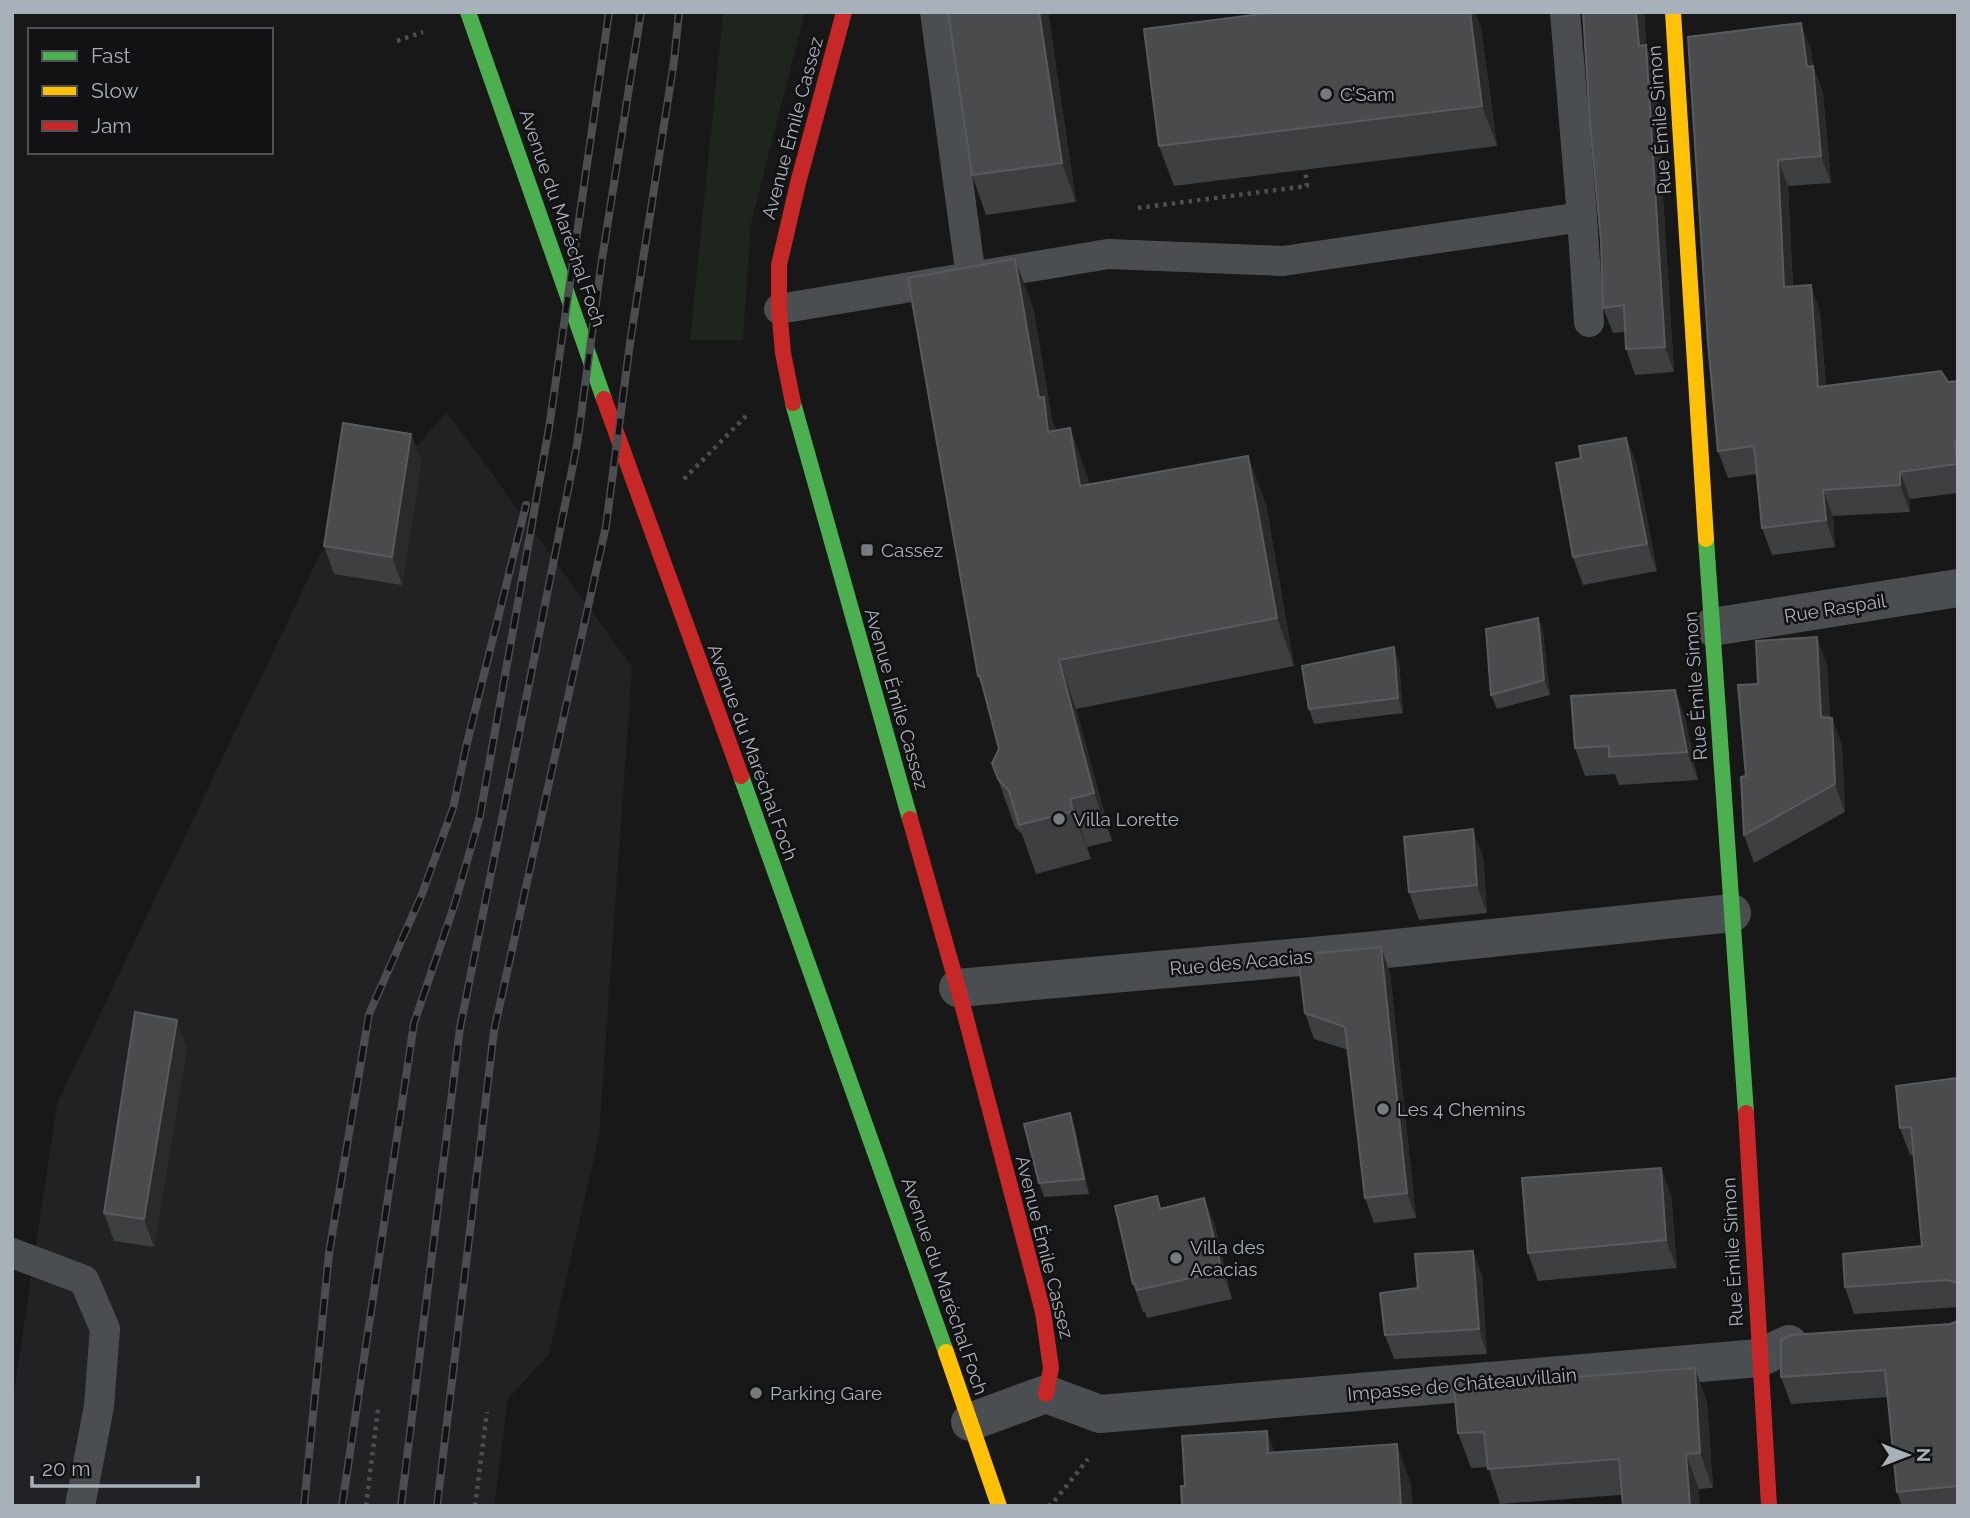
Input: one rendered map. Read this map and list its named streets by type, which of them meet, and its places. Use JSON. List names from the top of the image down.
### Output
{
  "streets": {
    "street": [
      "Rue Émile Simon",
      "Avenue Émile Cassez",
      "Avenue du Maréchal Foch",
      "Rue Raspail",
      "Rue des Acacias",
      "Impasse de Châteauvillain"
    ]
  },
  "crossings": [
    ["Rue Émile Simon", "Rue Raspail"],
    ["Rue Émile Simon", "Rue des Acacias"],
    ["Rue Émile Simon", "Impasse de Châteauvillain"],
    ["Avenue Émile Cassez", "Rue des Acacias"],
    ["Avenue Émile Cassez", "Impasse de Châteauvillain"]
  ],
  "places": {
    "other": [
      "C’Sam",
      "Villa Lorette",
      "Les 4 Chemins",
      "Villa des Acacias",
      "Parking Gare"
    ],
    "transit": ["Cassez"]
  },
  "legend": ["Fast", "Slow", "Jam"],
  "scale_bar": "20 m",
  "north": "right"
}
